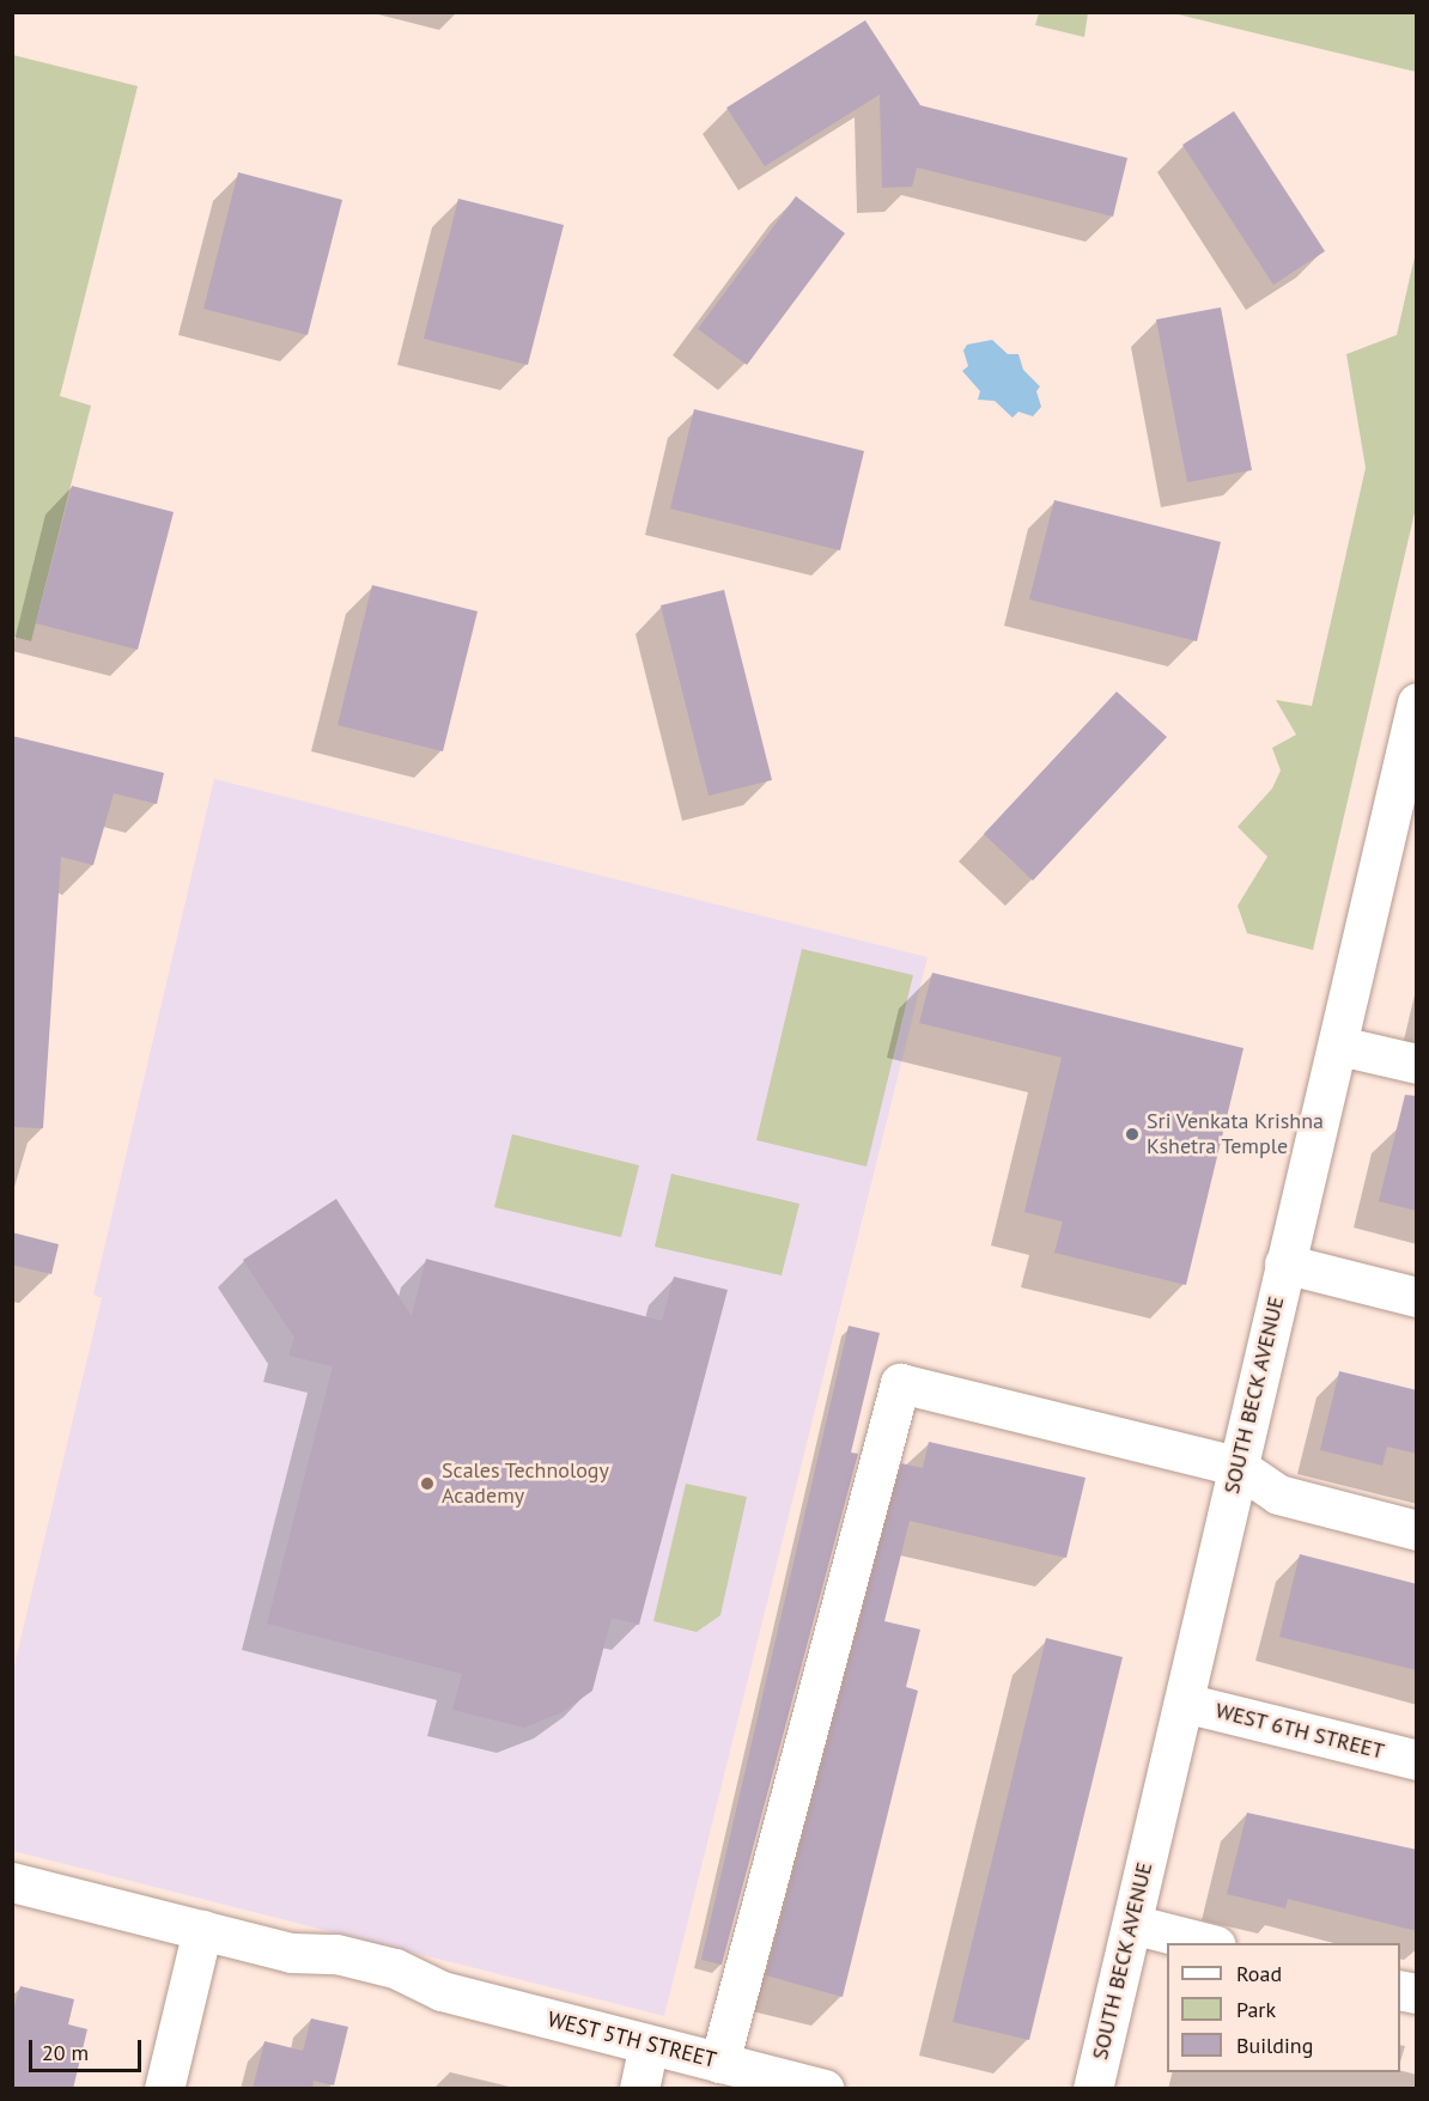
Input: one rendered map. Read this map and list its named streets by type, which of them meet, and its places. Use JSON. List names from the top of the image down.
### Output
{
  "streets": {
    "street": ["SOUTH BECK AVENUE", "WEST 6TH STREET", "WEST 5TH STREET"]
  },
  "crossings": [
    ["SOUTH BECK AVENUE", "WEST 6TH STREET"]
  ],
  "places": ["Sri Venkata Krishna Kshetra Temple", "Scales Technology Academy"],
  "legend": ["Road", "Park", "Building"],
  "scale_bar": "20 m"
}
